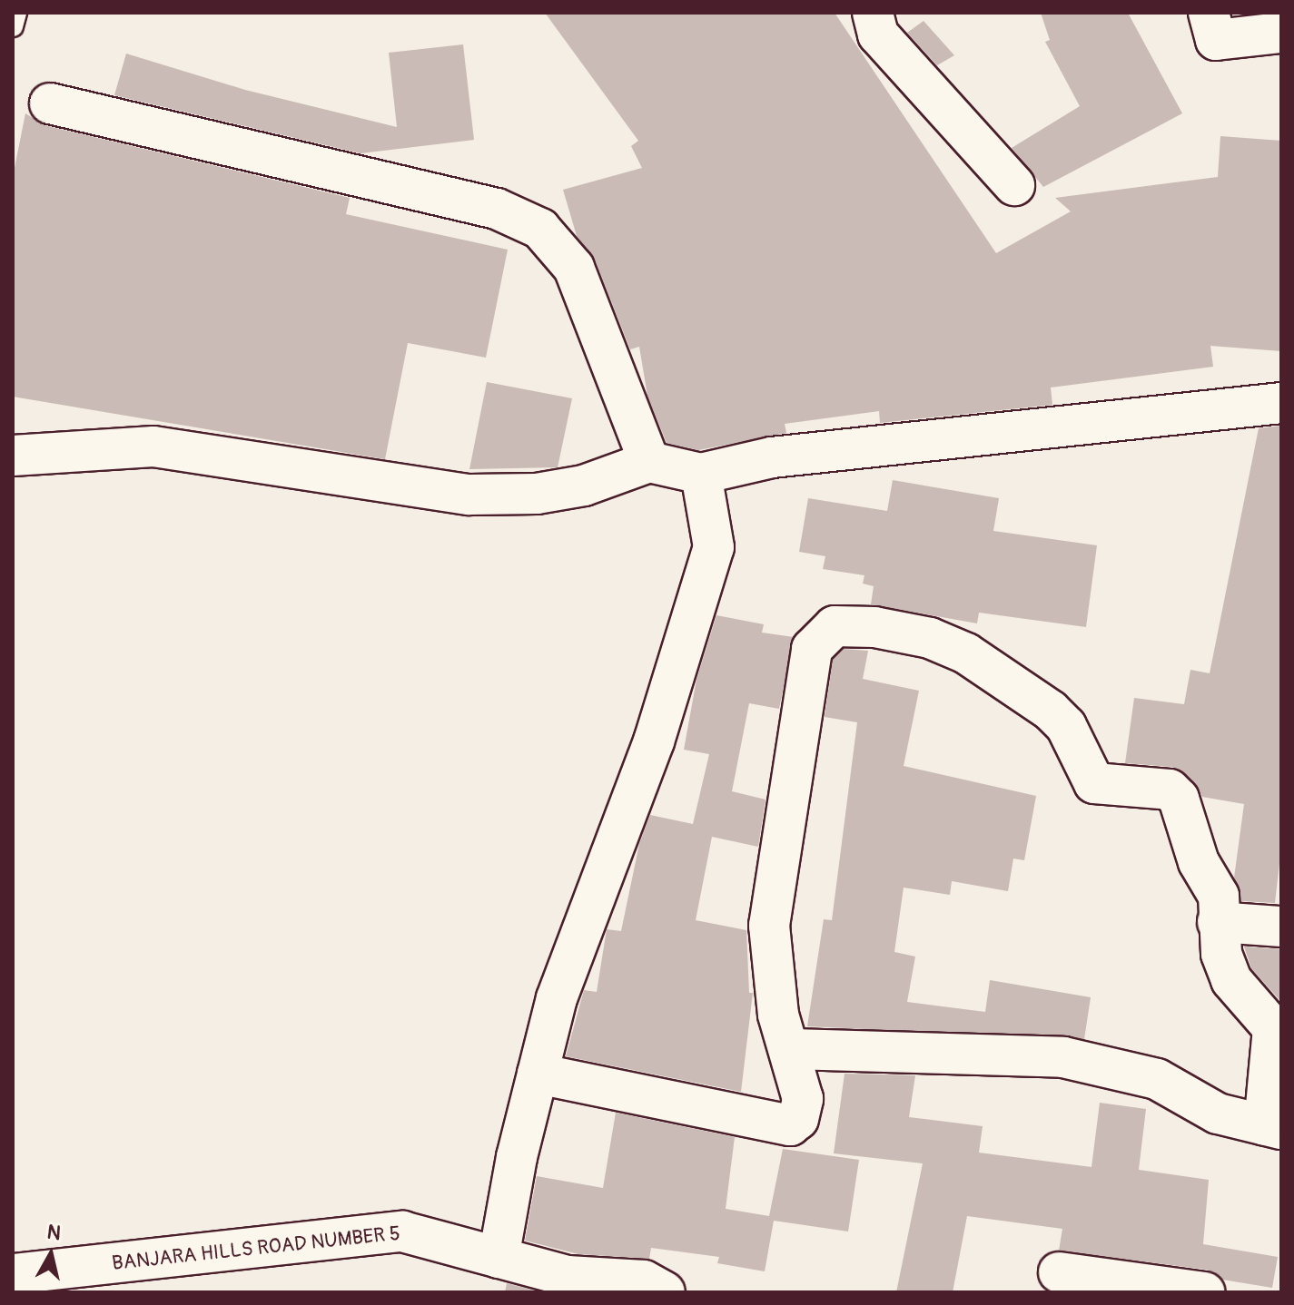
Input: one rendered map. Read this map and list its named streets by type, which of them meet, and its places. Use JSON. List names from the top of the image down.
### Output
{
  "streets": {
    "street": ["BANJARA HILLS ROAD NUMBER 5"]
  },
  "north": "top"
}
